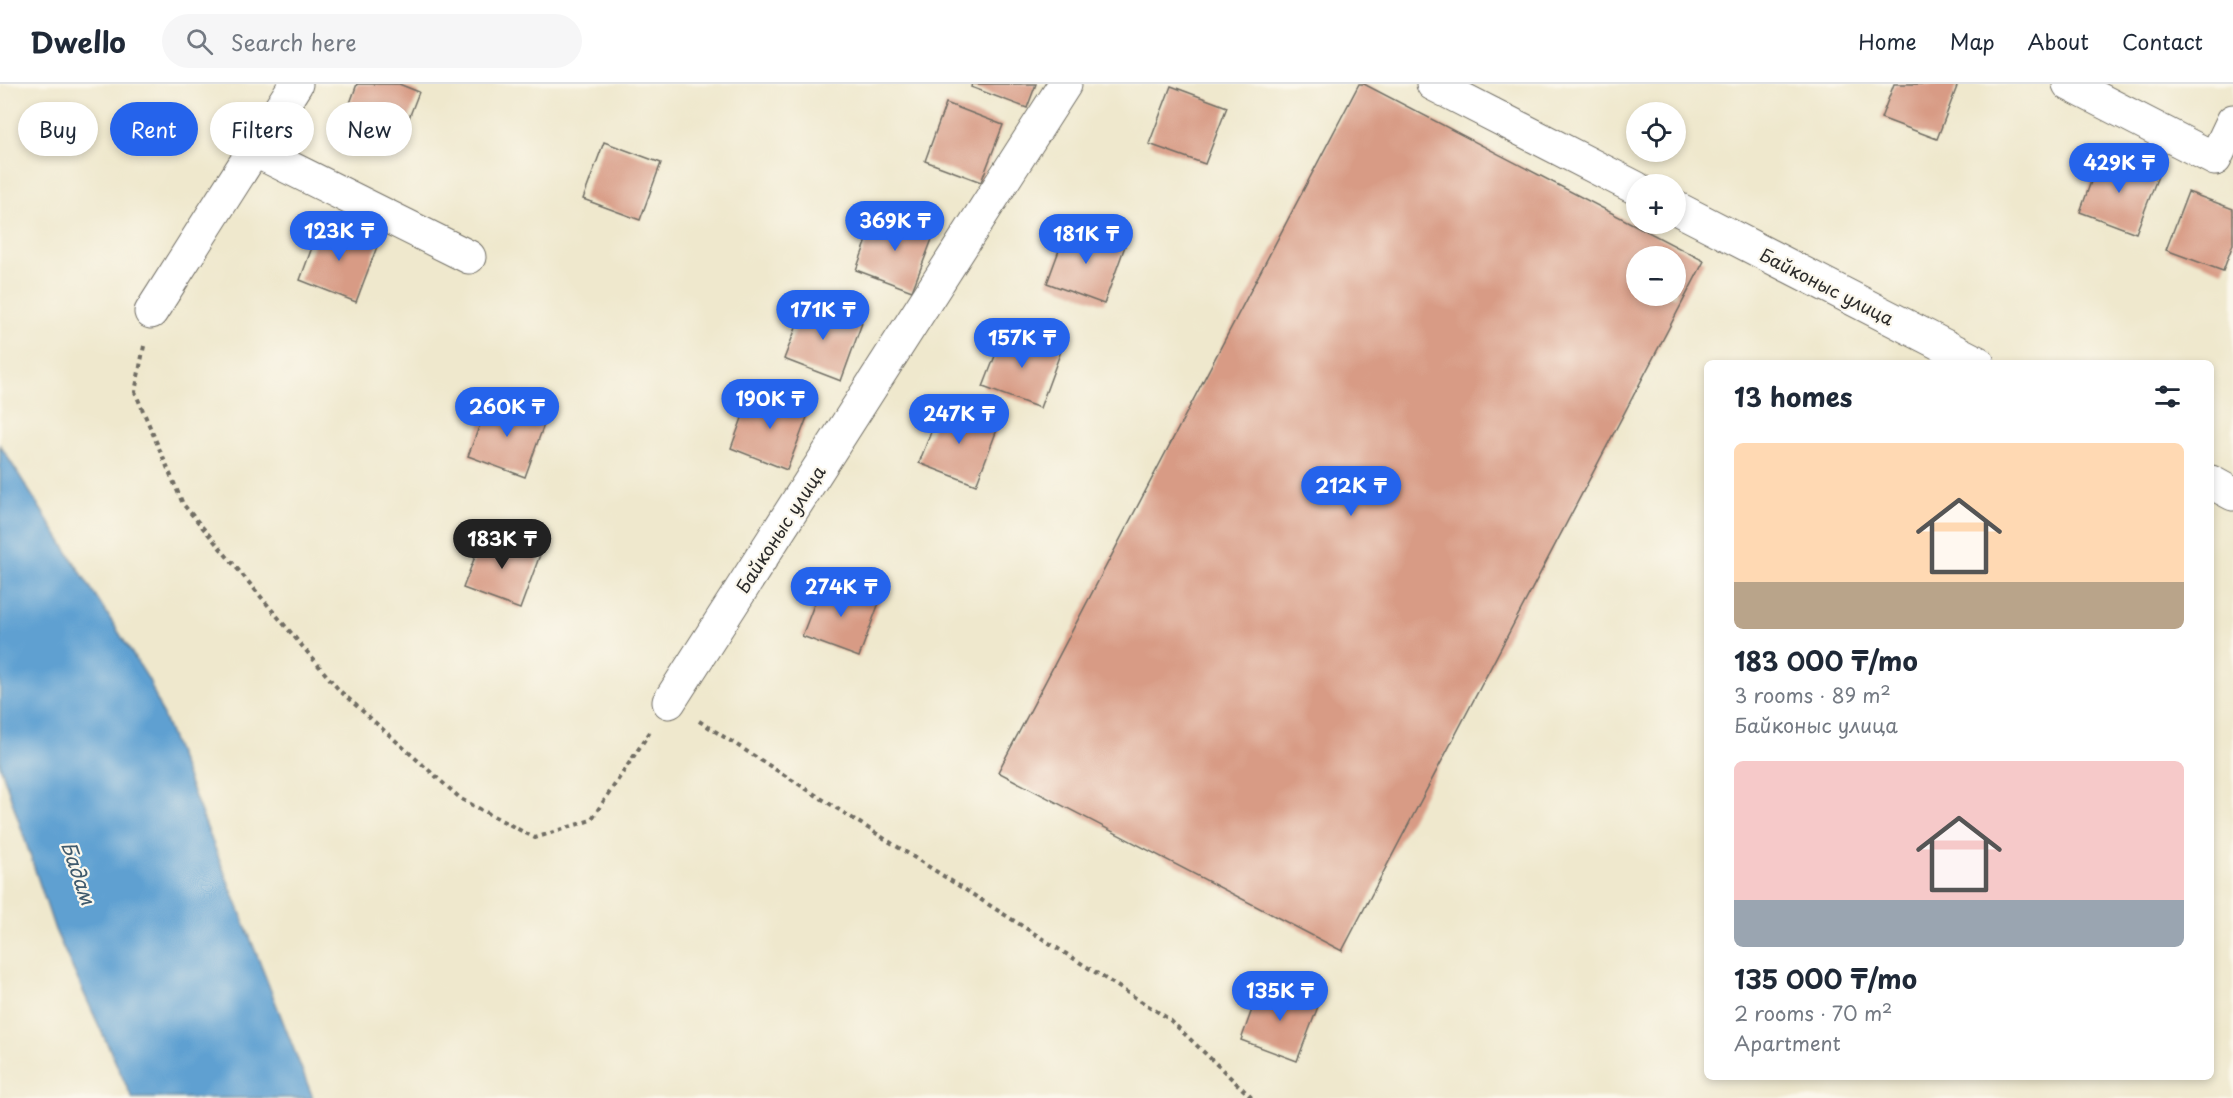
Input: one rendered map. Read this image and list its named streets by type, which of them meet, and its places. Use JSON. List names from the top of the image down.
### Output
{
  "streets": {
    "street": ["Байконыс улица"]
  },
  "water": ["Бадам"],
  "page": {
    "header": "Dwello",
    "search": "Search here",
    "nav": [
      "Home",
      "Map",
      "About",
      "Contact"
    ],
    "map_buttons": ["+", "−"],
    "chip": [
      "Buy",
      "Rent",
      "Filters",
      "New"
    ],
    "price": [
      "429K ₸",
      "369K ₸",
      "123K ₸",
      "181K ₸",
      "171K ₸",
      "157K ₸",
      "190K ₸",
      "260K ₸",
      "247K ₸",
      "212K ₸",
      "183K ₸",
      "274K ₸",
      "135K ₸"
    ],
    "heading": "13 homes",
    "list": [
      {
        "name": "183 000 ₸/mo",
        "note": "3 rooms · 89 m² · Байконыс улица"
      },
      {
        "name": "135 000 ₸/mo",
        "note": "2 rooms · 70 m² · Apartment"
      }
    ]
  }
}
